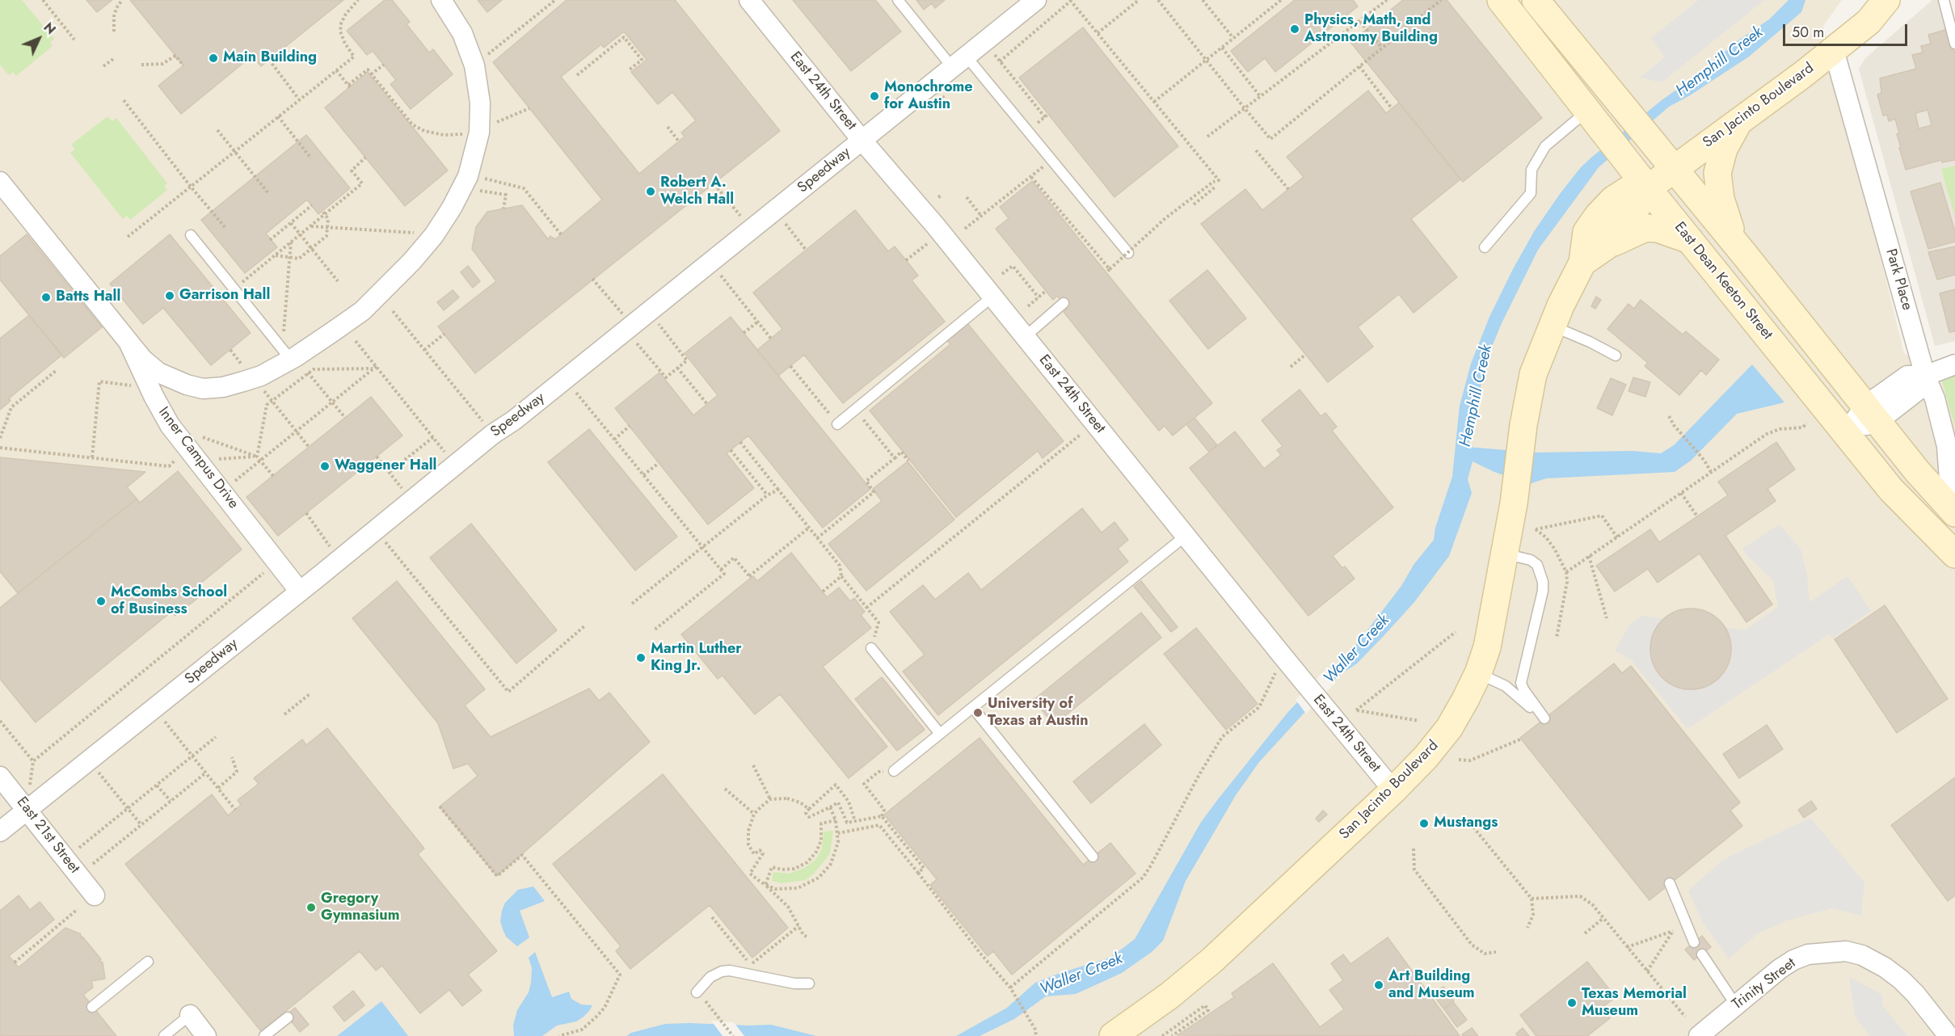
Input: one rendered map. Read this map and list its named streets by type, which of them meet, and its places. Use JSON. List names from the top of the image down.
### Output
{
  "streets": {
    "main road": ["San Jacinto Boulevard", "East Dean Keeton Street"],
    "street": [
      "East 24th Street",
      "Speedway",
      "Park Place",
      "Inner Campus Drive",
      "East 21st Street",
      "Trinity Street"
    ]
  },
  "crossings": [
    ["East 24th Street", "San Jacinto Boulevard"],
    ["East 24th Street", "Speedway"],
    ["San Jacinto Boulevard", "Park Place"],
    ["San Jacinto Boulevard", "East Dean Keeton Street"],
    ["Speedway", "Inner Campus Drive"],
    ["Speedway", "East 21st Street"]
  ],
  "water": ["Hemphill Creek", "Waller Creek"],
  "places": [
    "Physics, Math, and Astronomy Building",
    "Main Building",
    "Monochrome for Austin",
    "Robert A. Welch Hall",
    "Garrison Hall",
    "Batts Hall",
    "Waggener Hall",
    "McCombs School of Business",
    "Martin Luther King Jr.",
    "University of Texas at Austin",
    "Mustangs",
    "Gregory Gymnasium",
    "Art Building and Museum",
    "Texas Memorial Museum"
  ],
  "scale_bar": "50 m",
  "north": "top right"
}
